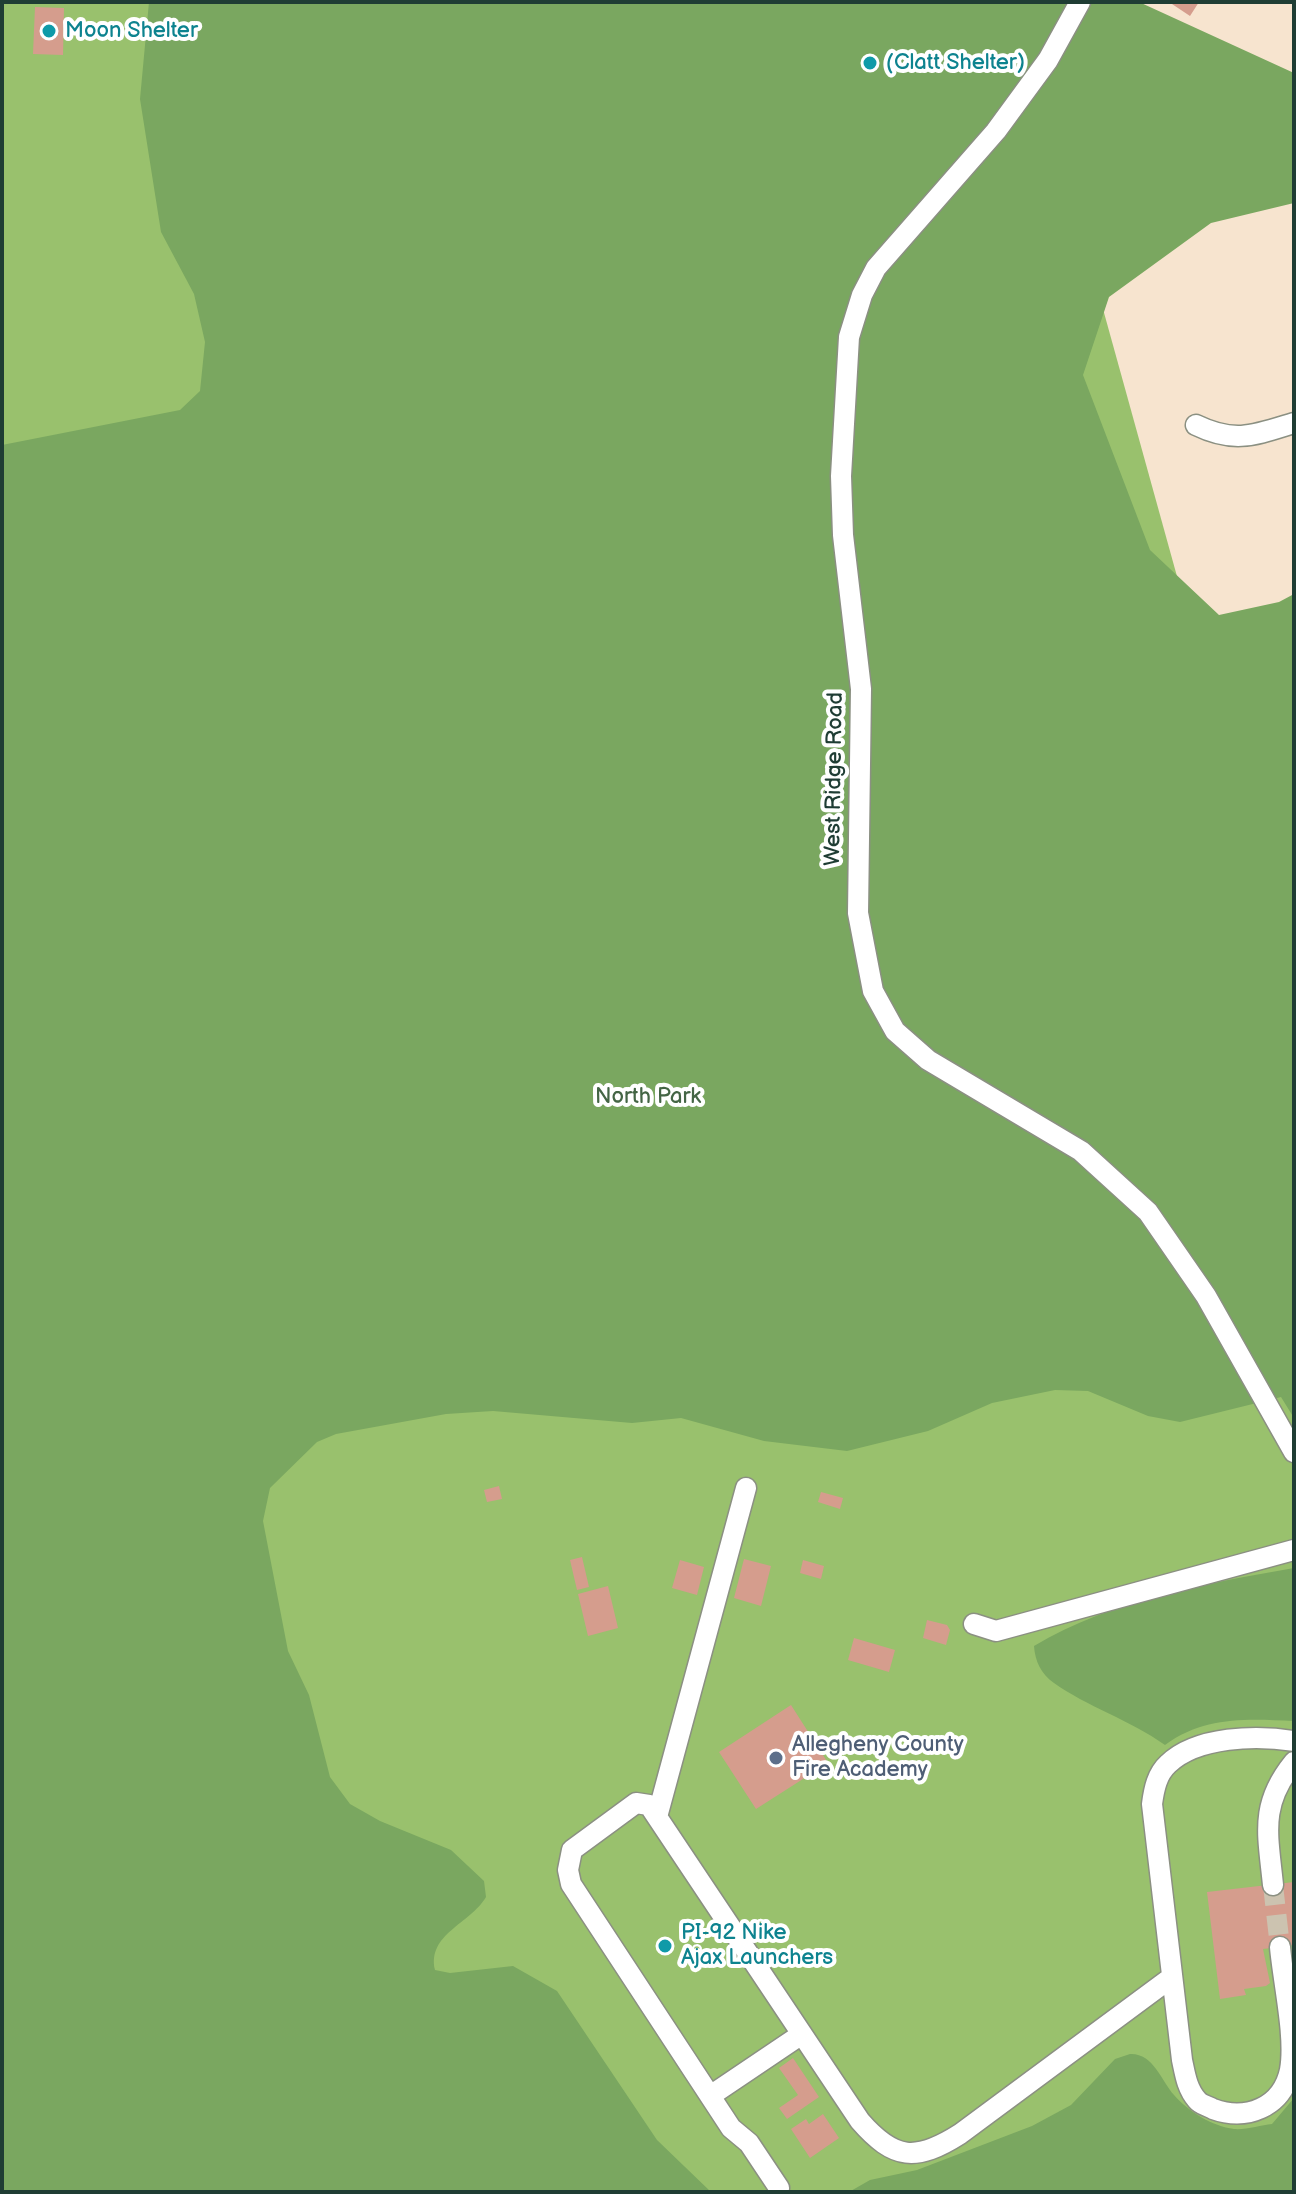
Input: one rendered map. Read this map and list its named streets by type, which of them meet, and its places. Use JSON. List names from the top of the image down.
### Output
{
  "streets": {
    "street": ["West Ridge Road"]
  },
  "parks": ["North Park"],
  "places": [
    "Moon Shelter",
    "(Clatt Shelter)",
    "Allegheny County Fire Academy",
    "PI-92 Nike Ajax Launchers"
  ]
}
